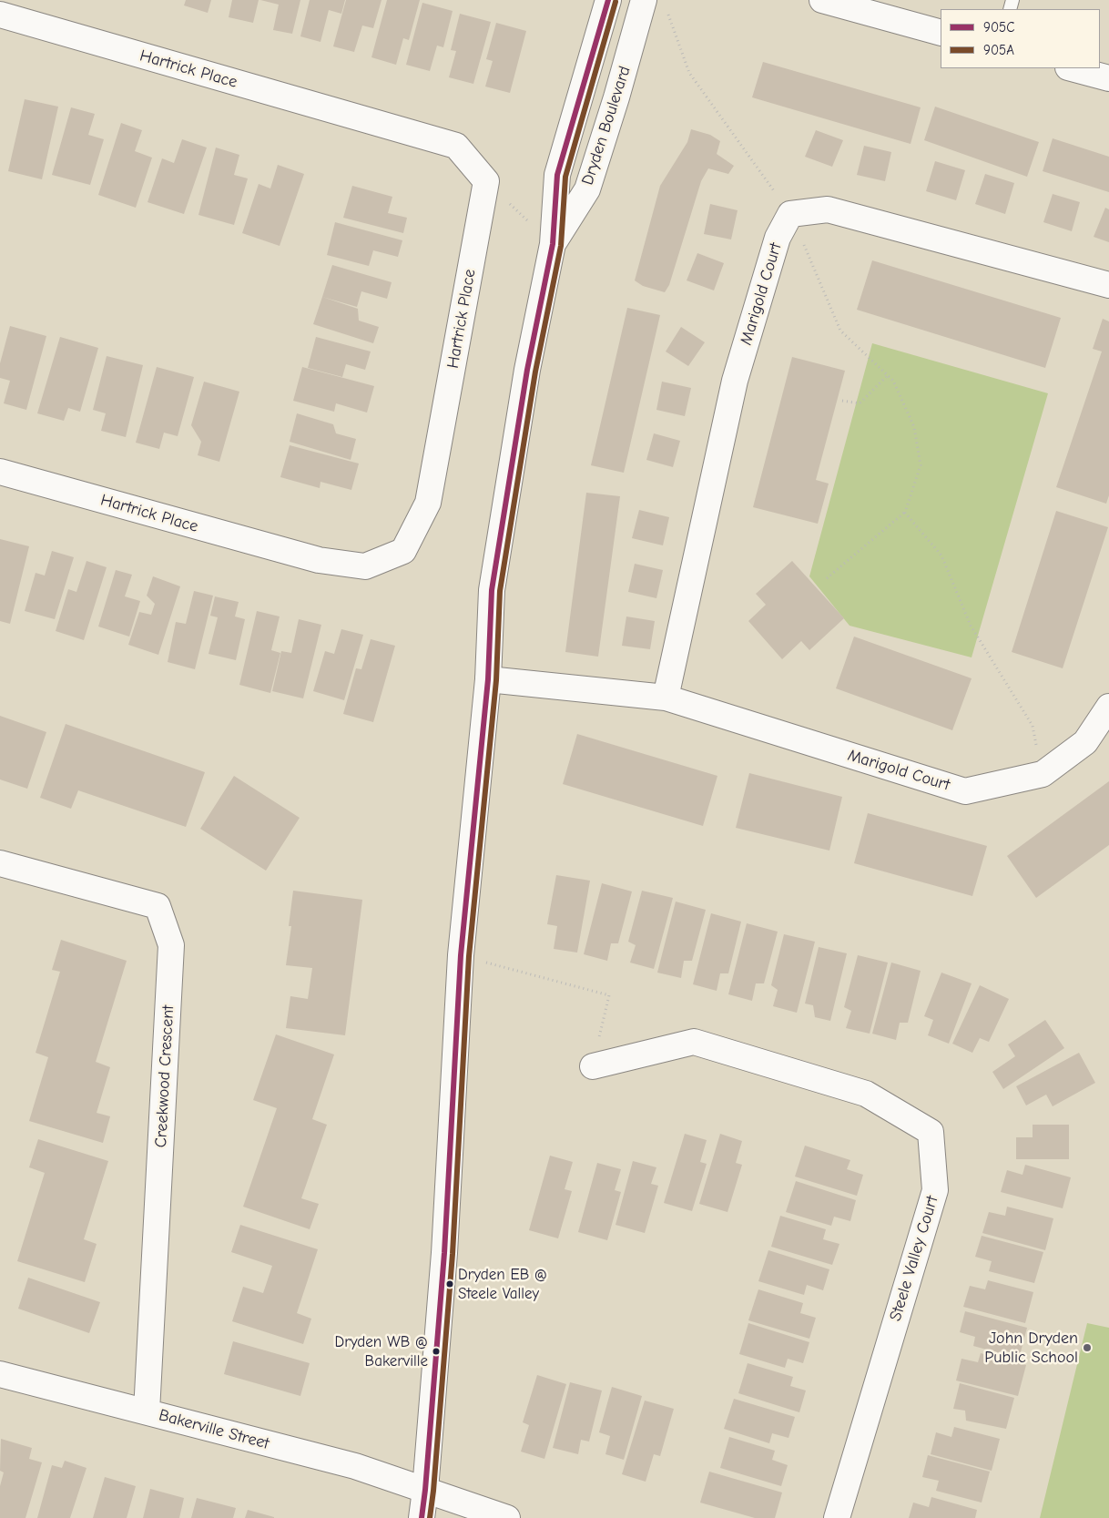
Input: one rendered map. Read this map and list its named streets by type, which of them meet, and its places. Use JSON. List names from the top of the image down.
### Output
{
  "streets": {
    "street": [
      "Hartrick Place",
      "Dryden Boulevard",
      "Marigold Court",
      "Creekwood Crescent",
      "Steele Valley Court",
      "Bakerville Street"
    ]
  },
  "crossings": [
    ["Dryden Boulevard", "Marigold Court"],
    ["Dryden Boulevard", "Bakerville Street"],
    ["Creekwood Crescent", "Bakerville Street"]
  ],
  "places": ["Dryden EB @ Steele Valley", "John Dryden Public School", "Dryden WB @ Bakerville"],
  "lines": ["transit line 905C", "transit line 905A"],
  "legend": ["905C", "905A"]
}
